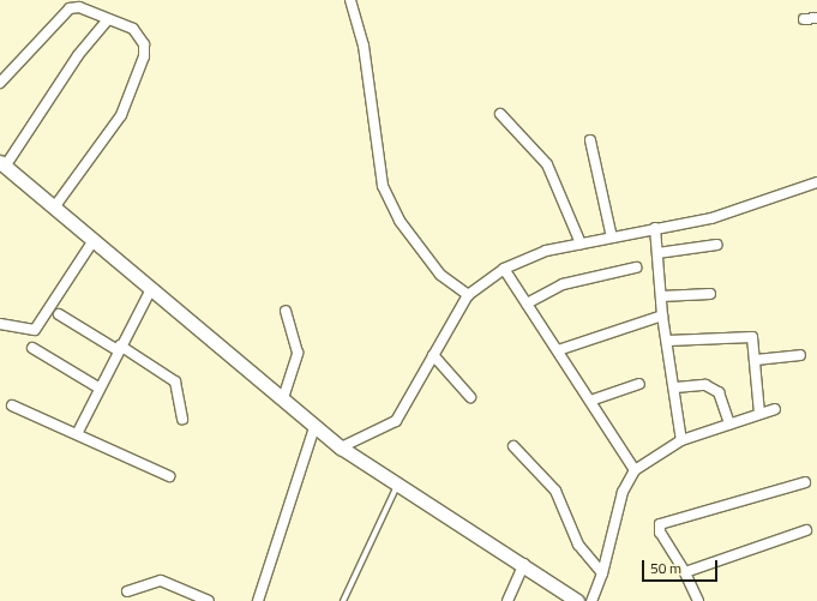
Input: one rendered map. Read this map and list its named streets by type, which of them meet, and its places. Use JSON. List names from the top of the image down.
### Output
{
  "scale_bar": "50 m"
}
